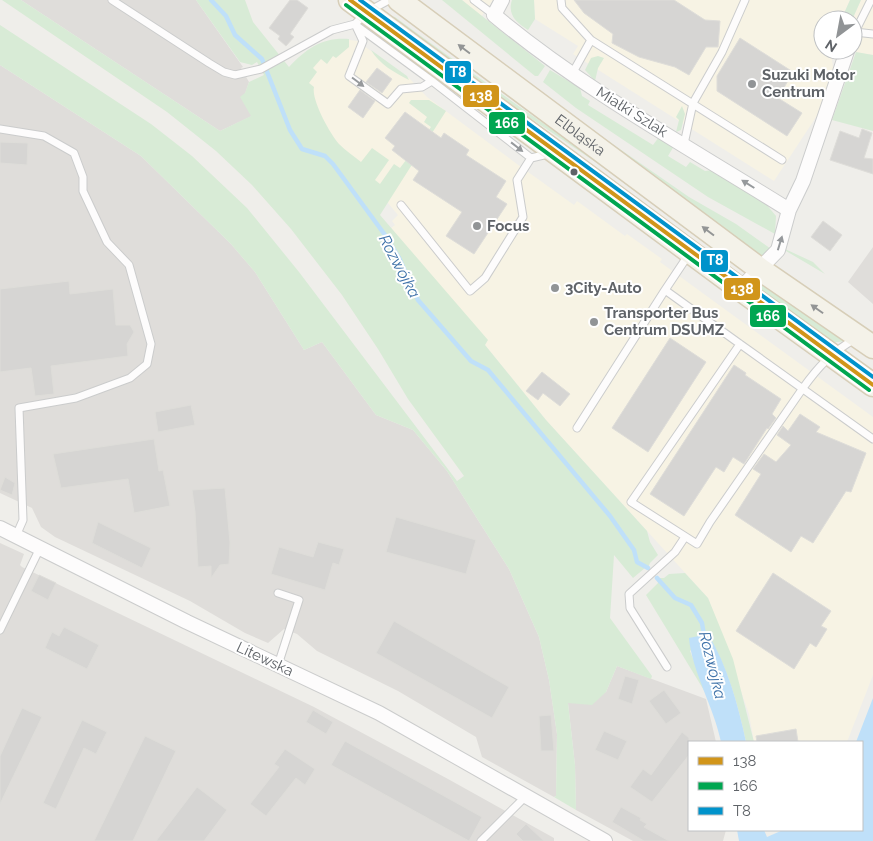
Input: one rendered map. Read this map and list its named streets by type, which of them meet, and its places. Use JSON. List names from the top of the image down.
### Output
{
  "streets": {
    "main road": ["Elbląska"],
    "street": ["Miałki Szlak", "Litewska"]
  },
  "one_way": ["Miałki Szlak"],
  "water": ["Rozwójka"],
  "places": [
    "Suzuki Motor Centrum",
    "Focus",
    "3City-Auto",
    "Transporter Bus Centrum DSUMZ"
  ],
  "lines": ["transit line 138", "transit line T8", "transit line 166"],
  "legend": ["138", "166", "T8"],
  "north": "bottom left"
}
